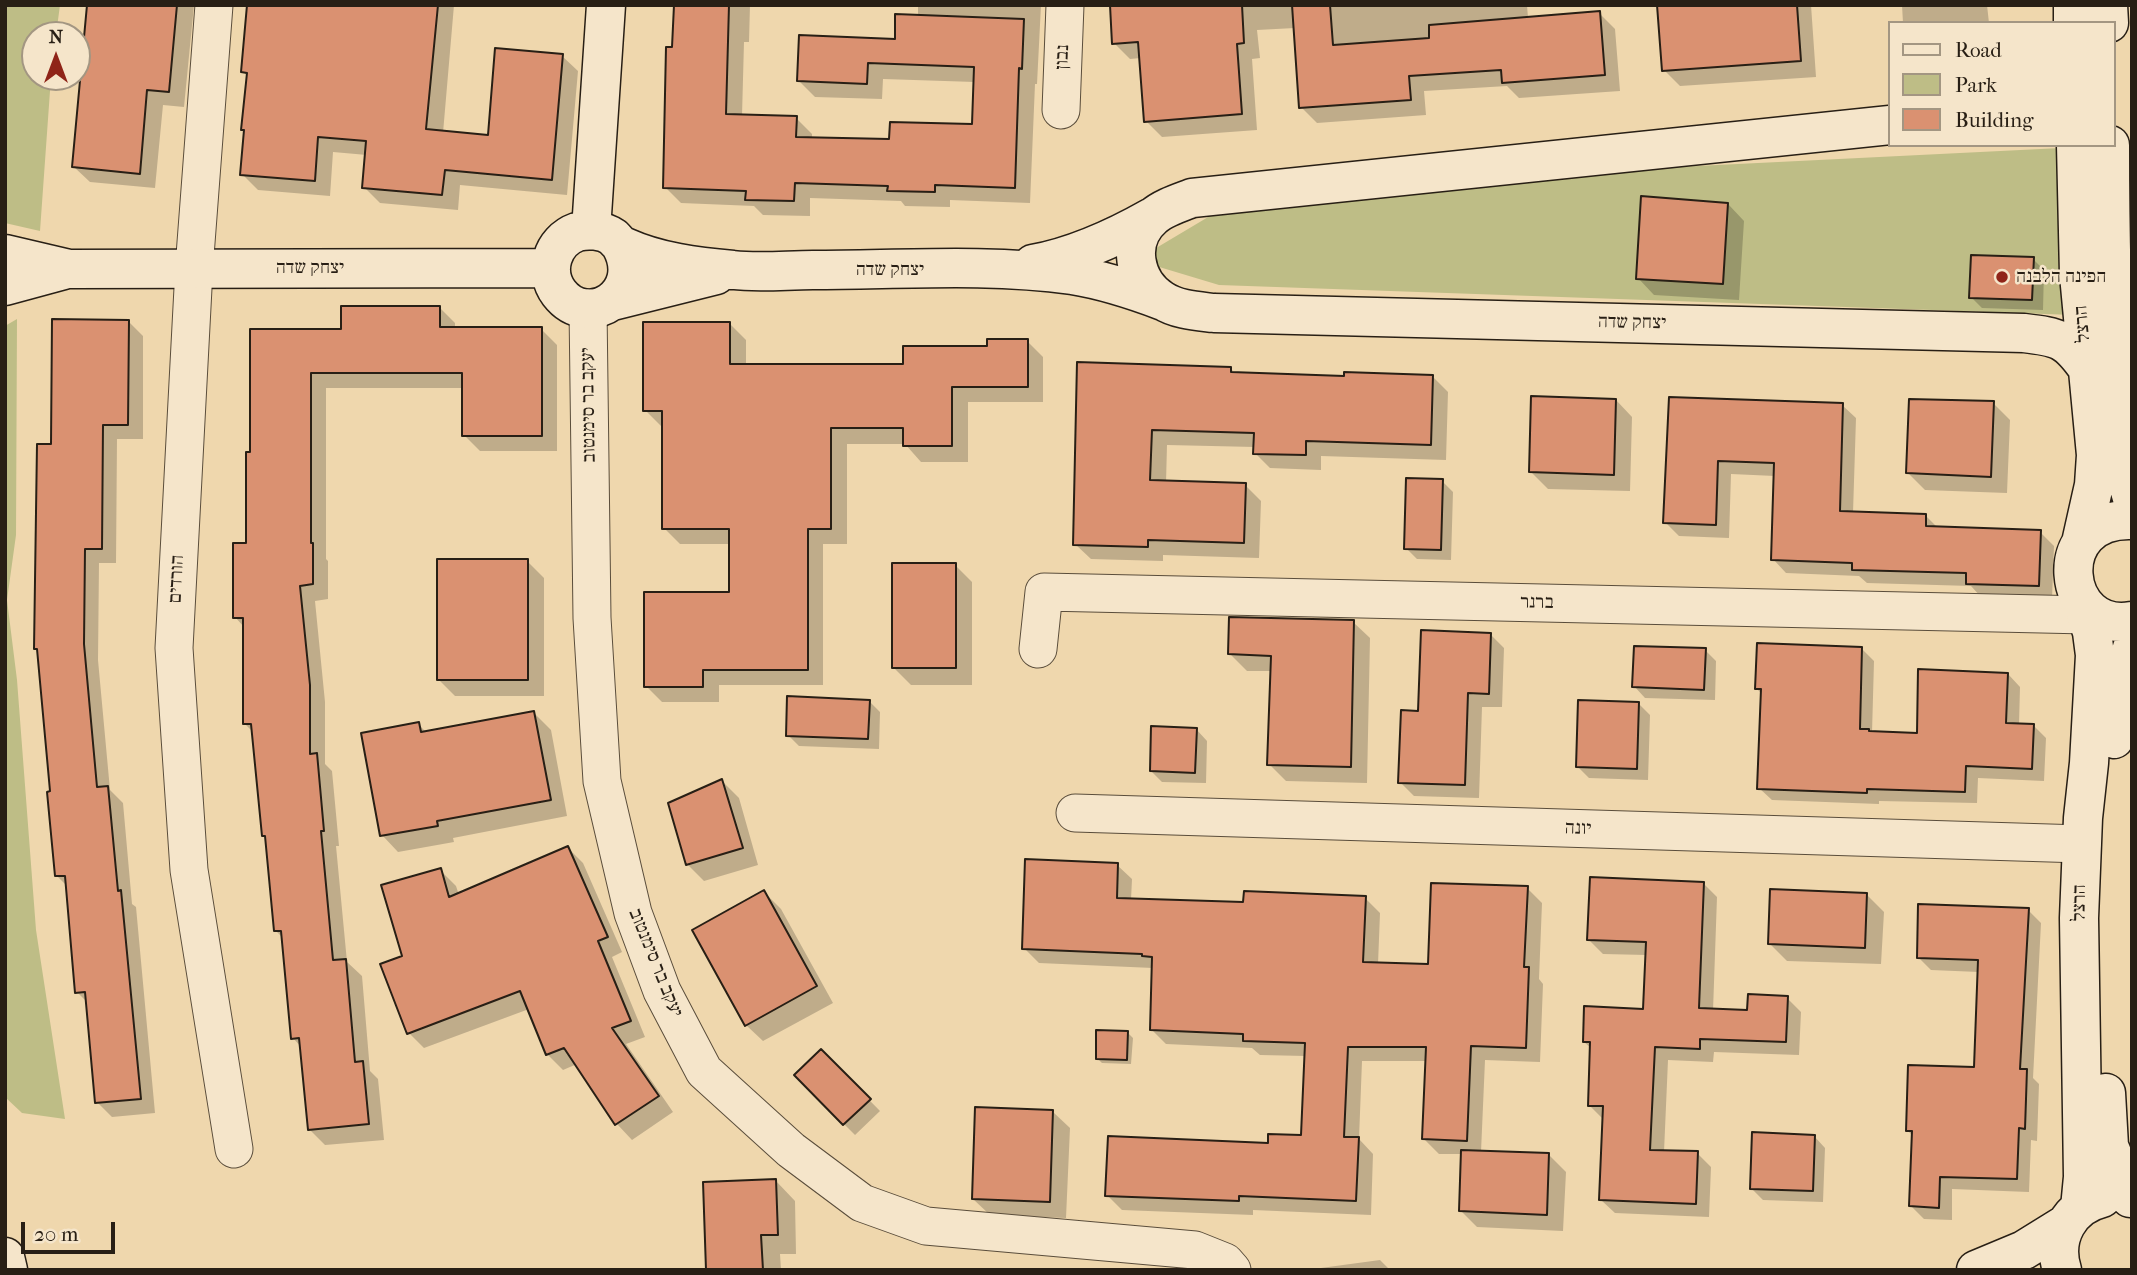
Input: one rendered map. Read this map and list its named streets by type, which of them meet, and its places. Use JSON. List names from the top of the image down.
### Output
{
  "streets": {
    "street": [
      "נבון",
      "יצחק שדה",
      "הרצל",
      "יעקב בר סימנטוב",
      "הורדים",
      "ברנר",
      "יונה"
    ]
  },
  "crossings": [
    ["יצחק שדה", "הרצל"],
    ["יצחק שדה", "יעקב בר סימנטוב"],
    ["יצחק שדה", "הורדים"],
    ["הרצל", "ברנר"],
    ["הרצל", "יונה"]
  ],
  "places": ["הפינה הלבנה"],
  "legend": ["Road", "Park", "Building"],
  "scale_bar": "20 m",
  "north": "top"
}
